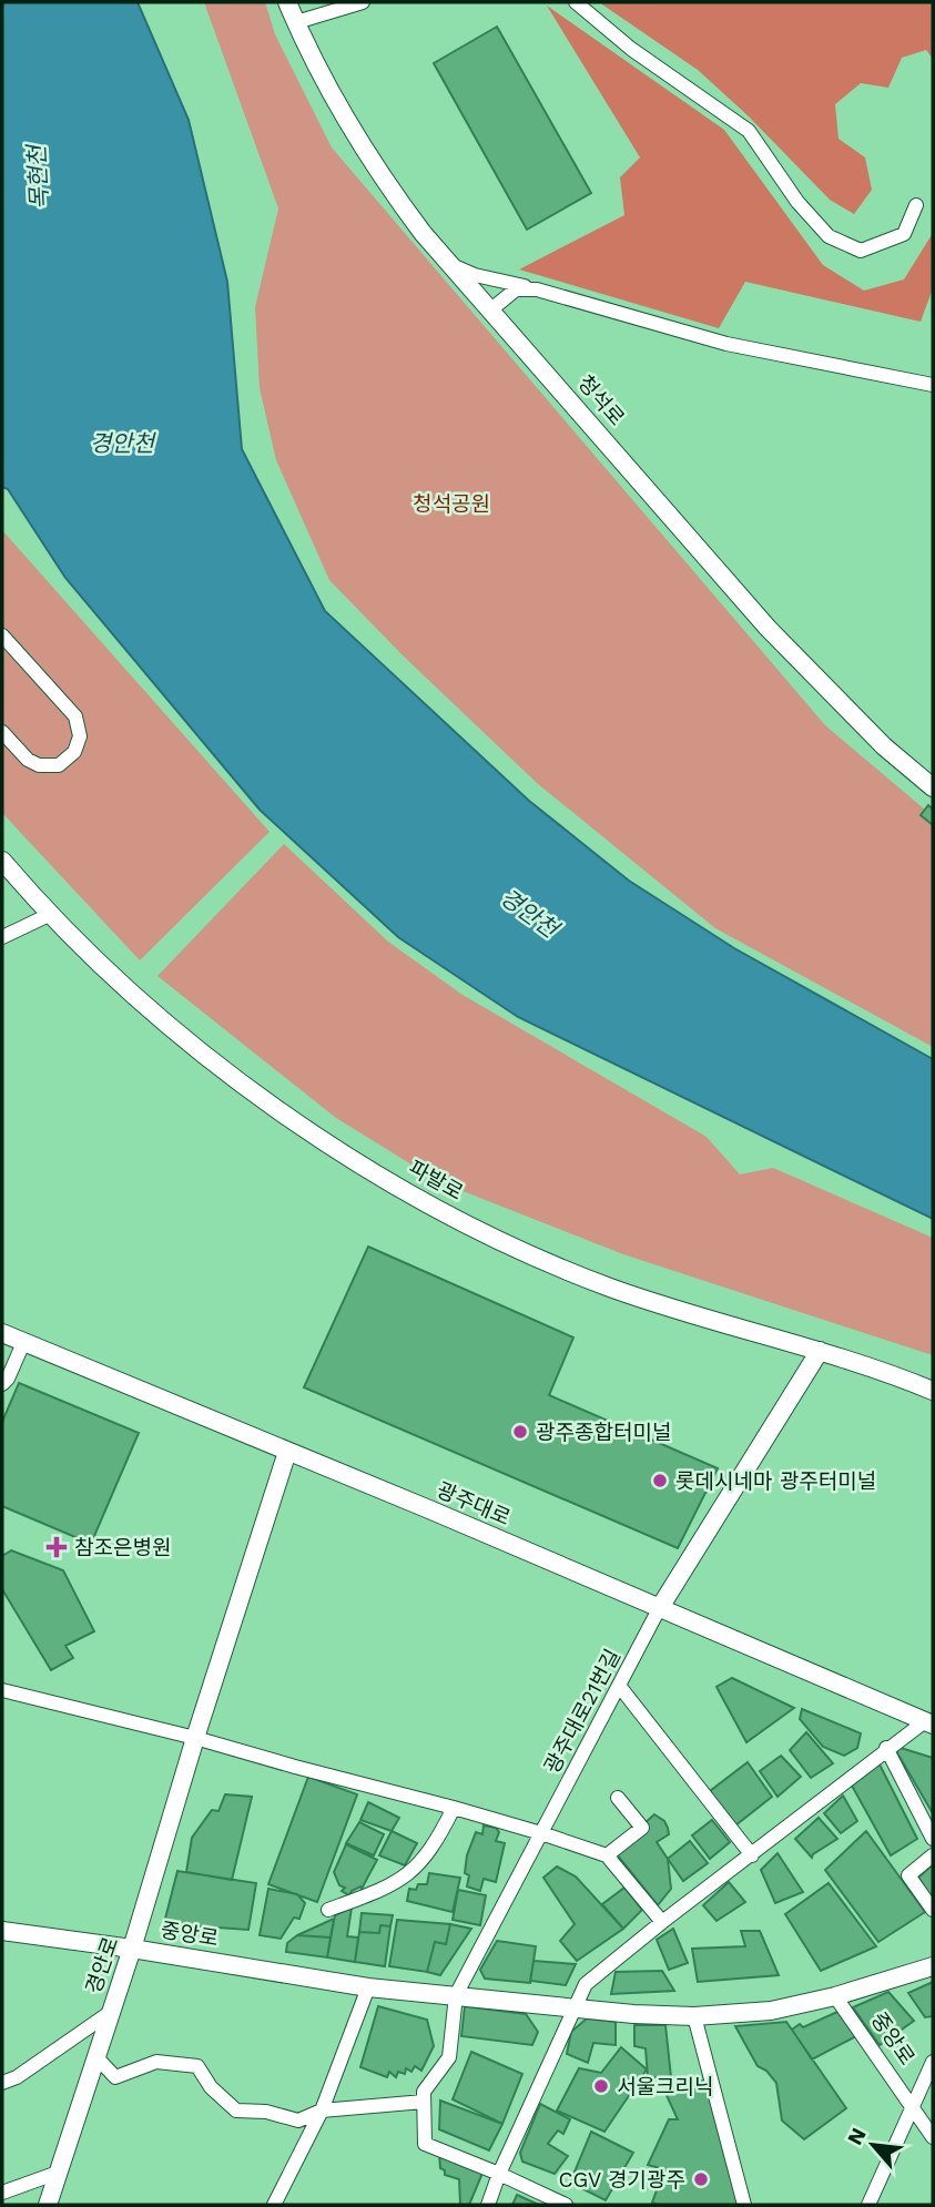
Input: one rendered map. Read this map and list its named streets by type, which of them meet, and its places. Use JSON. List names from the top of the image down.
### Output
{
  "streets": {
    "street": [
      "청석로",
      "파발로",
      "광주대로",
      "광주대로21번길",
      "중앙로",
      "경안로"
    ]
  },
  "crossings": [
    ["광주대로", "광주대로21번길"],
    ["광주대로", "중앙로"],
    ["광주대로", "경안로"],
    ["광주대로21번길", "중앙로"],
    ["중앙로", "경안로"]
  ],
  "water": ["목현천", "경안천"],
  "parks": ["청석공원"],
  "places": {
    "other": [
      "광주종합터미널",
      "롯데시네마 광주터미널",
      "서울크리닉",
      "CGV 경기광주"
    ],
    "health": ["참조은병원"]
  },
  "north": "top left"
}
